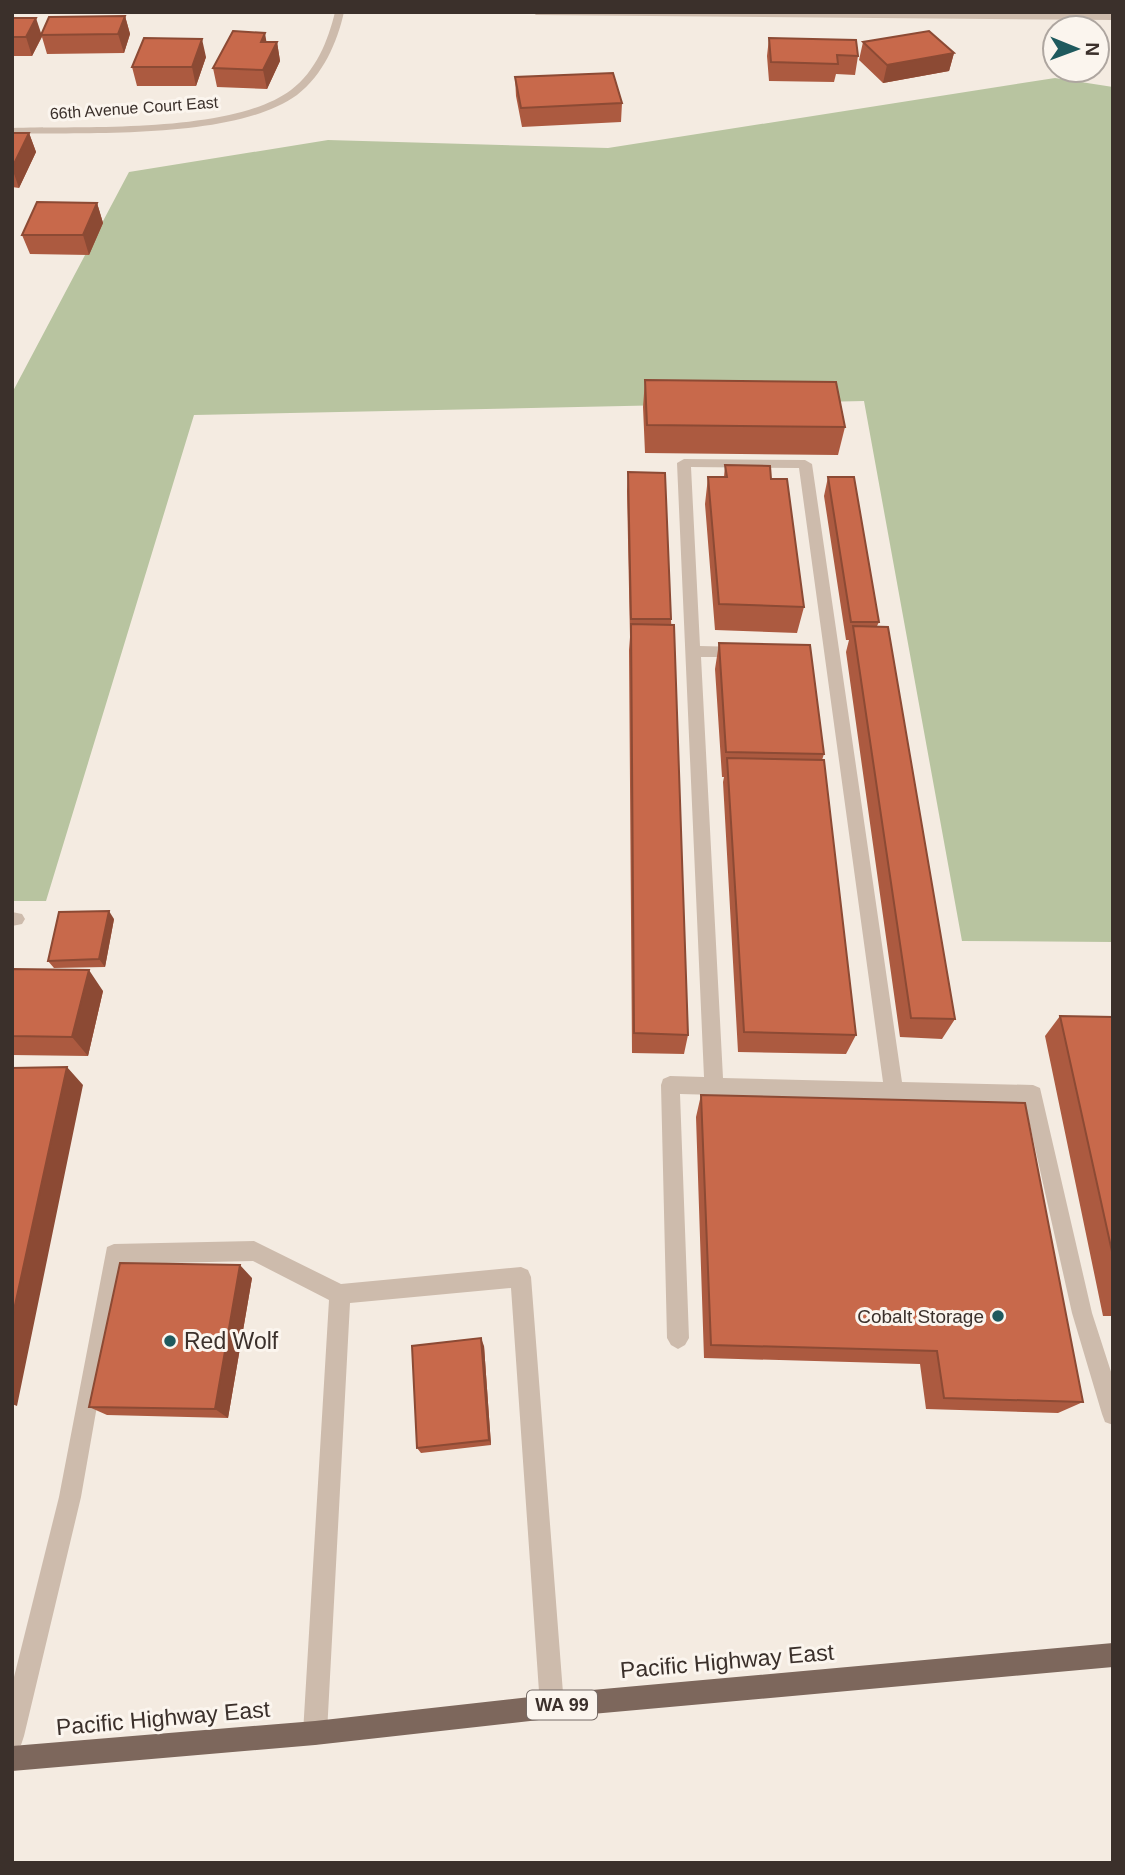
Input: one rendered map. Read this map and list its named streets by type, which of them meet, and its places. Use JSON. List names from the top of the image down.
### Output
{
  "streets": {
    "main road": ["Pacific Highway East", "WA 99"],
    "street": ["66th Avenue Court East"]
  },
  "places": ["Cobalt Storage", "Red Wolf"],
  "north": "right"
}
